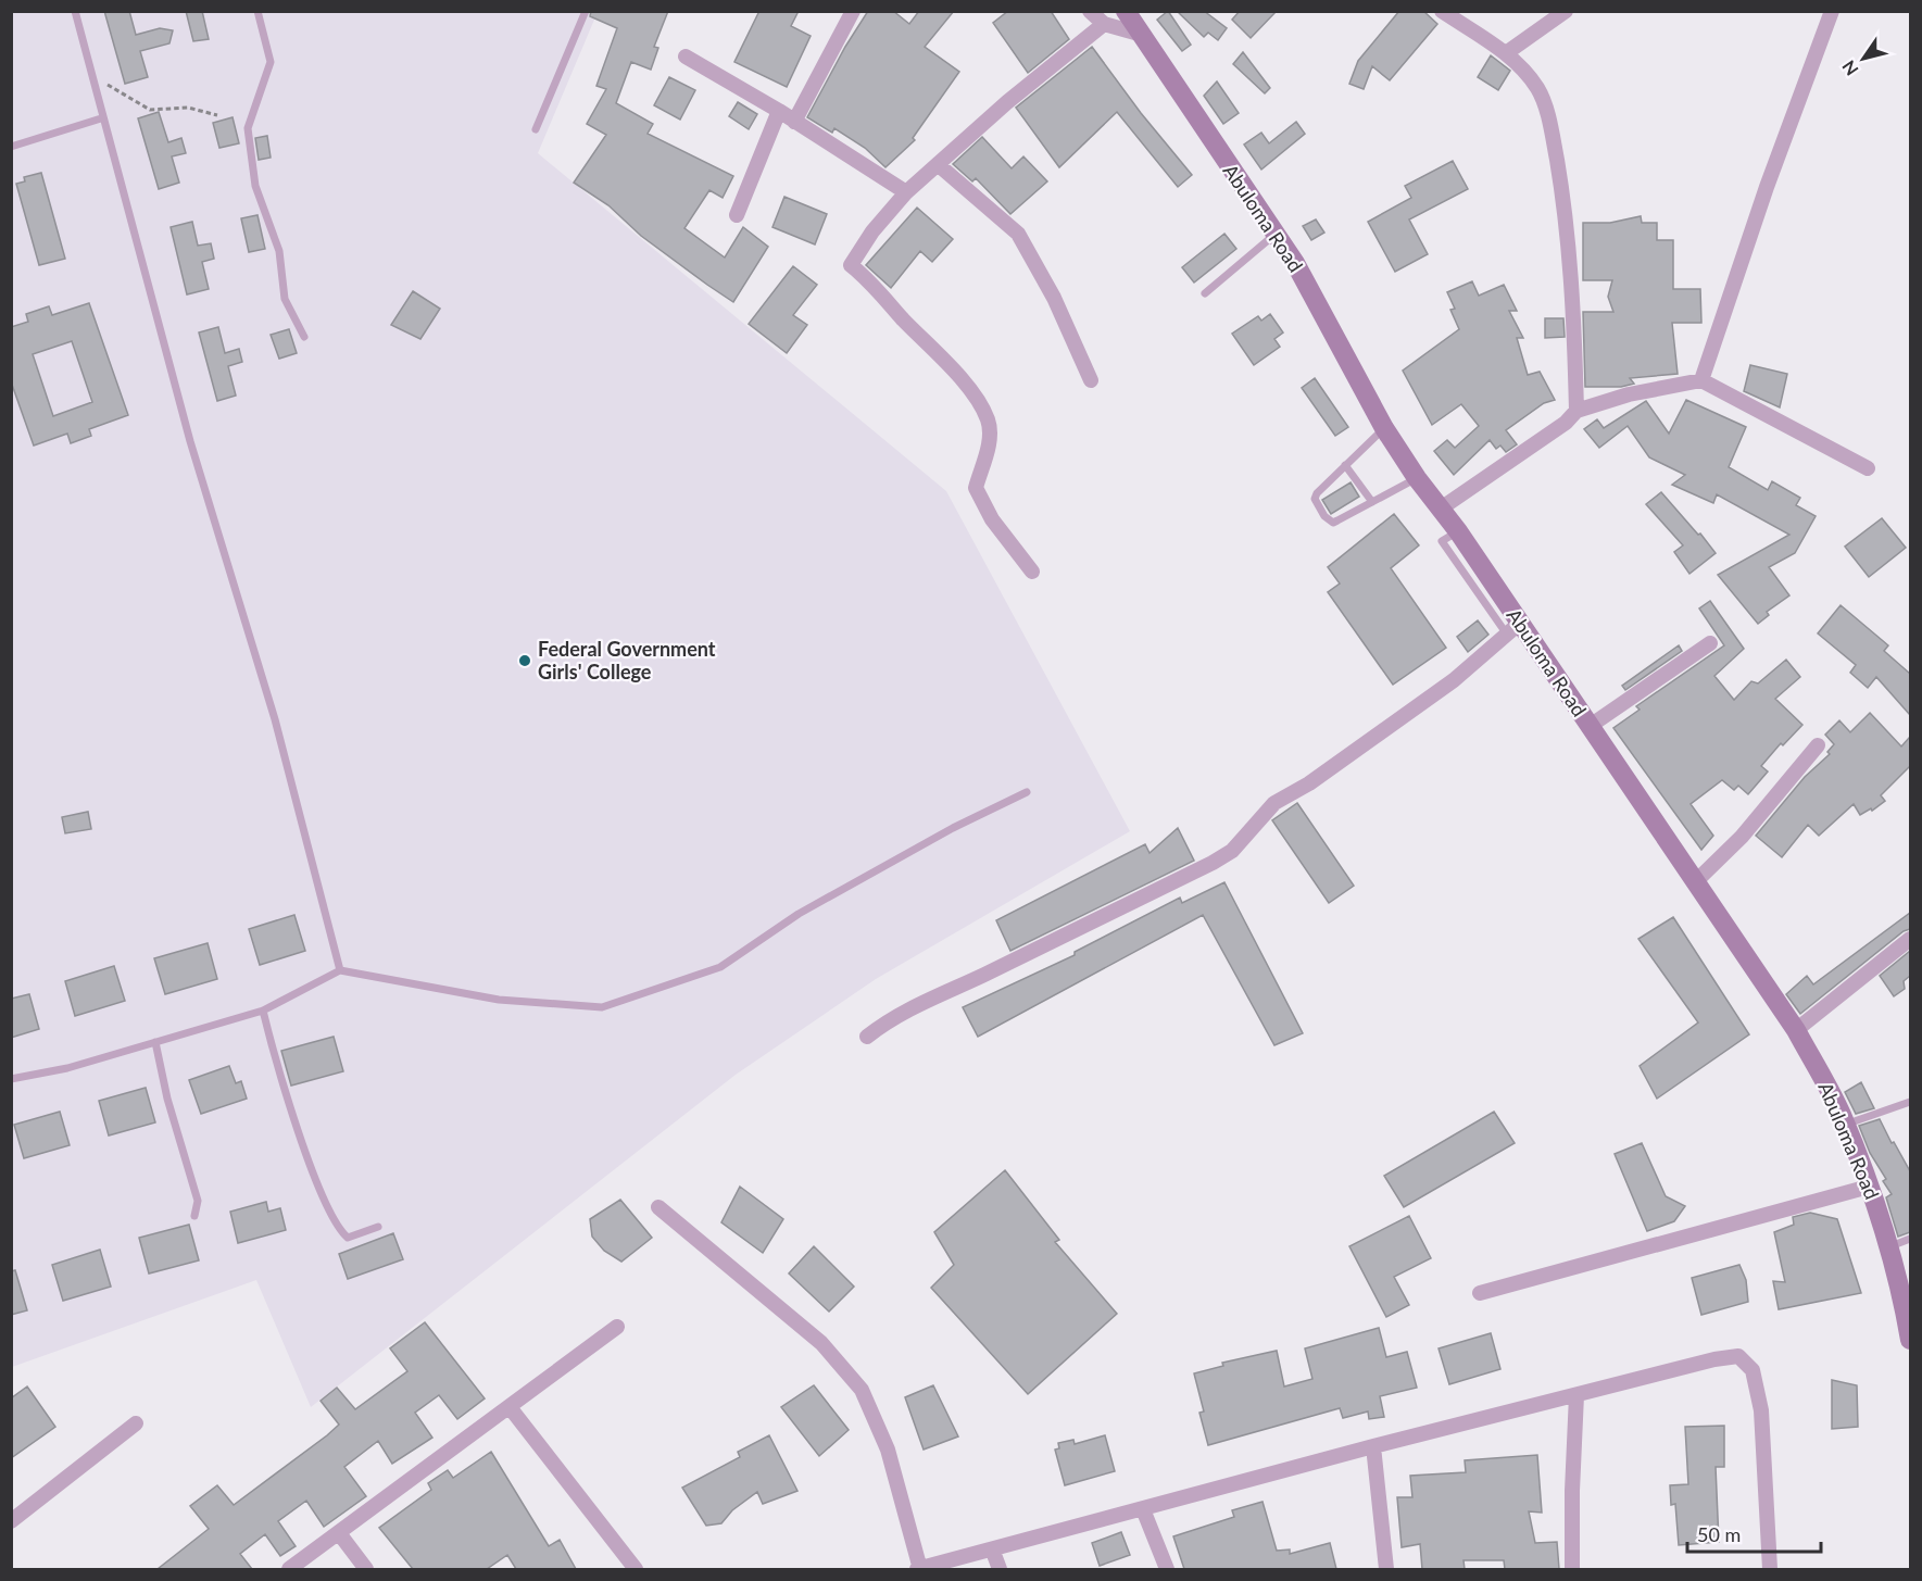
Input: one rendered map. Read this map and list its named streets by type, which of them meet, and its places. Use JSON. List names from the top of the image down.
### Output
{
  "streets": {
    "street": ["Abuloma Road"]
  },
  "places": ["Federal Government Girls' College"],
  "scale_bar": "50 m",
  "north": "bottom left"
}
